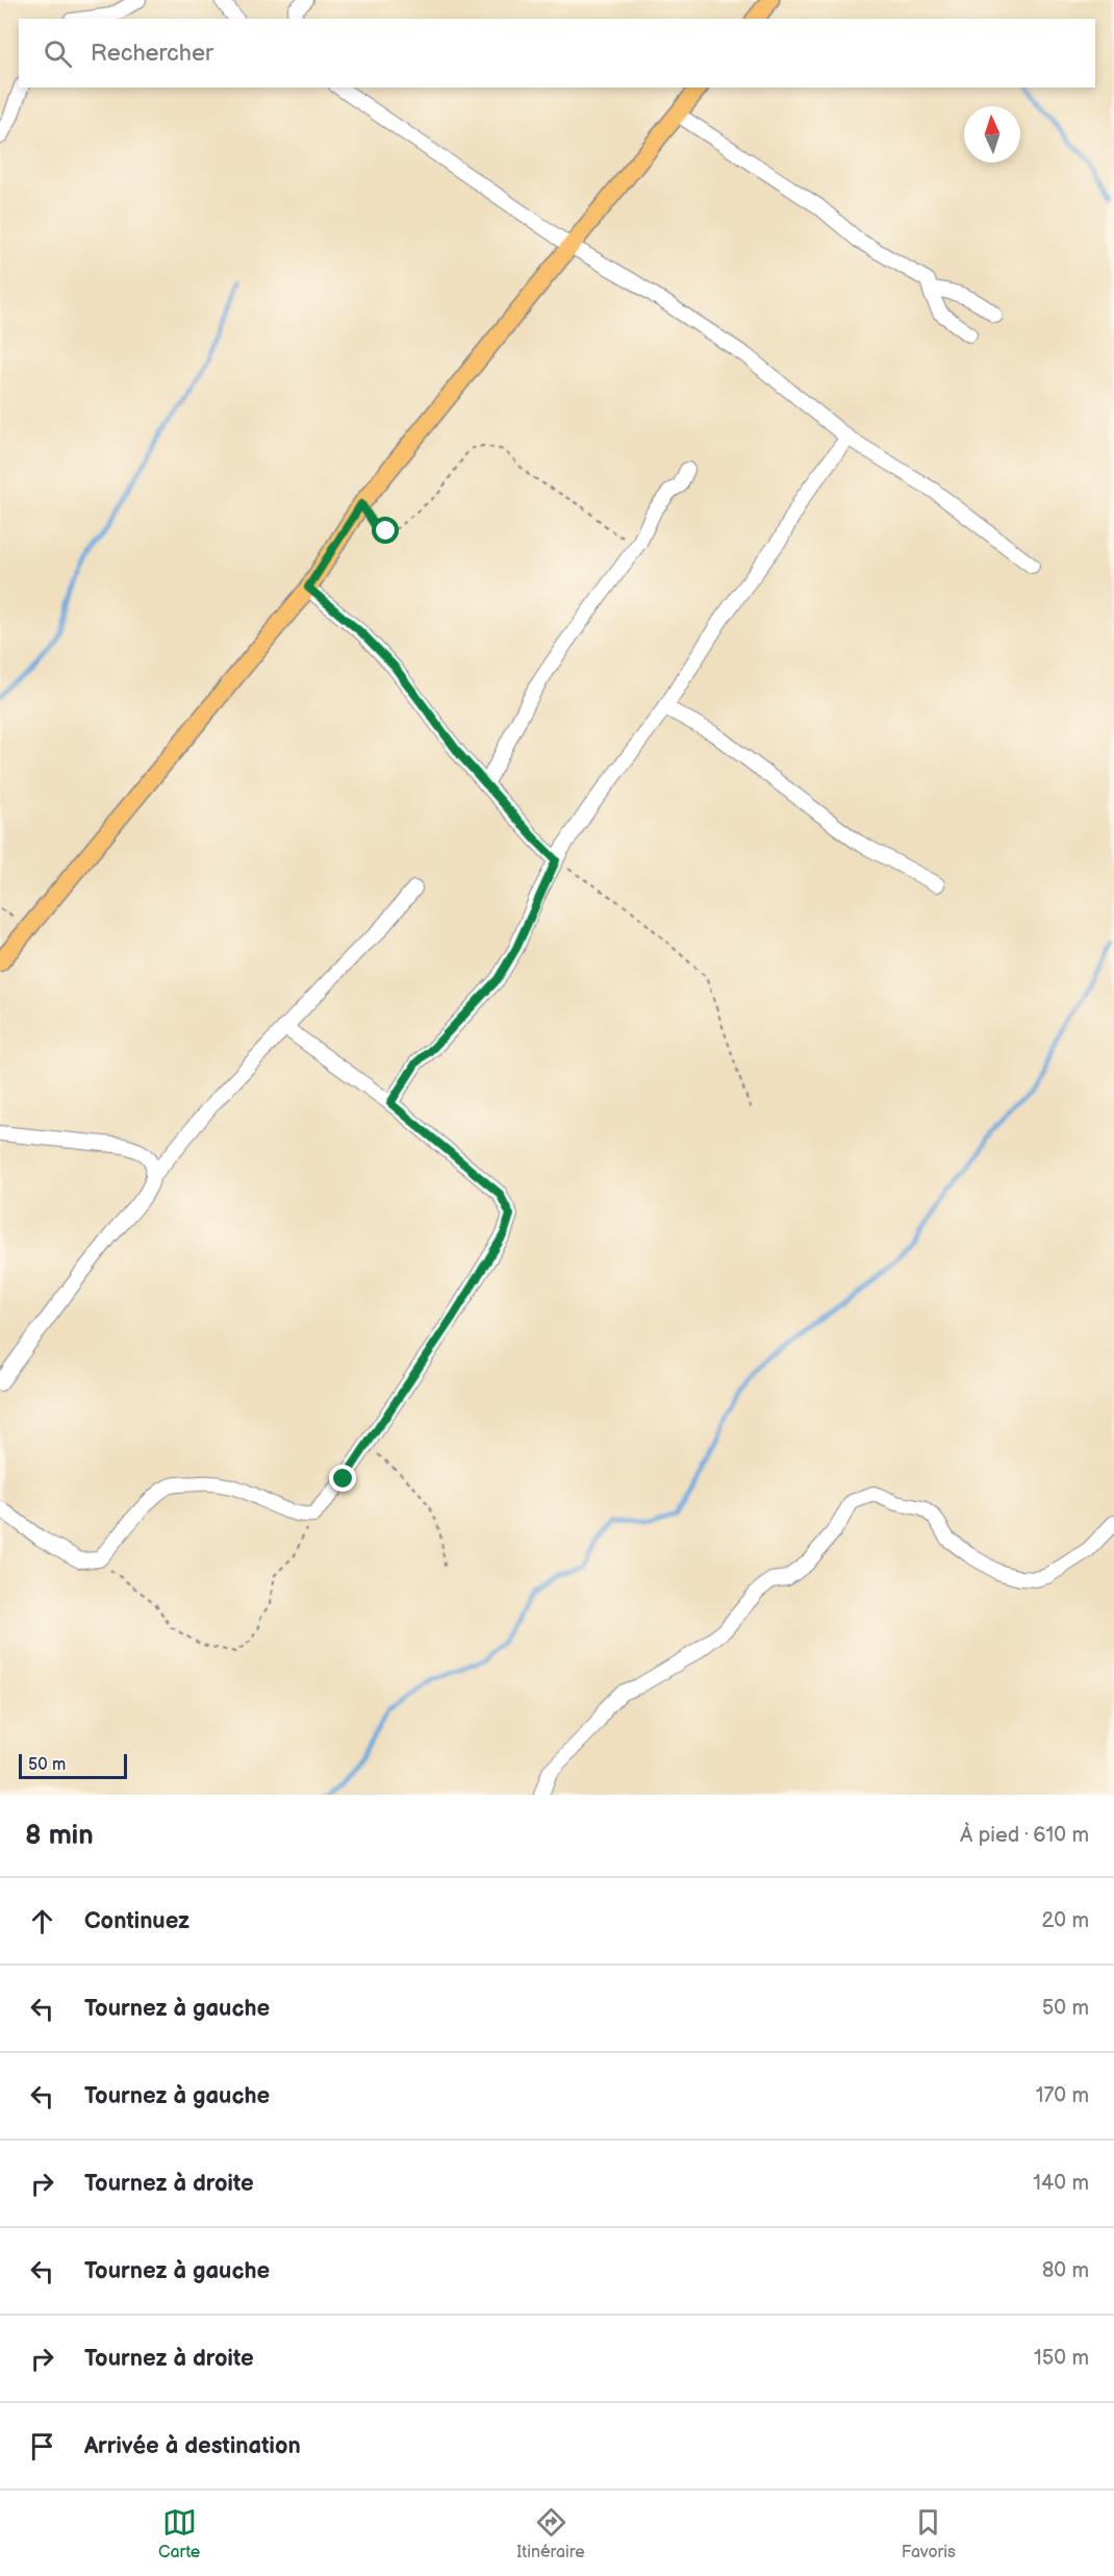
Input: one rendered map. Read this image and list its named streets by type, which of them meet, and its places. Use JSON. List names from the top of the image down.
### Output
{
  "scale_bar": "50 m",
  "north": "top",
  "page": {
    "search": "Rechercher",
    "scale": "50 m",
    "heading": ["8 min", "À pied · 610 m"],
    "list": [
      ["Continuez", "20 m"],
      ["Tournez à gauche", "50 m"],
      ["Tournez à gauche", "170 m"],
      ["Tournez à droite", "140 m"],
      ["Tournez à gauche", "80 m"],
      ["Tournez à droite", "150 m"],
      "Arrivée à destination"
    ],
    "nav": ["Carte", "Itinéraire", "Favoris"]
  }
}
